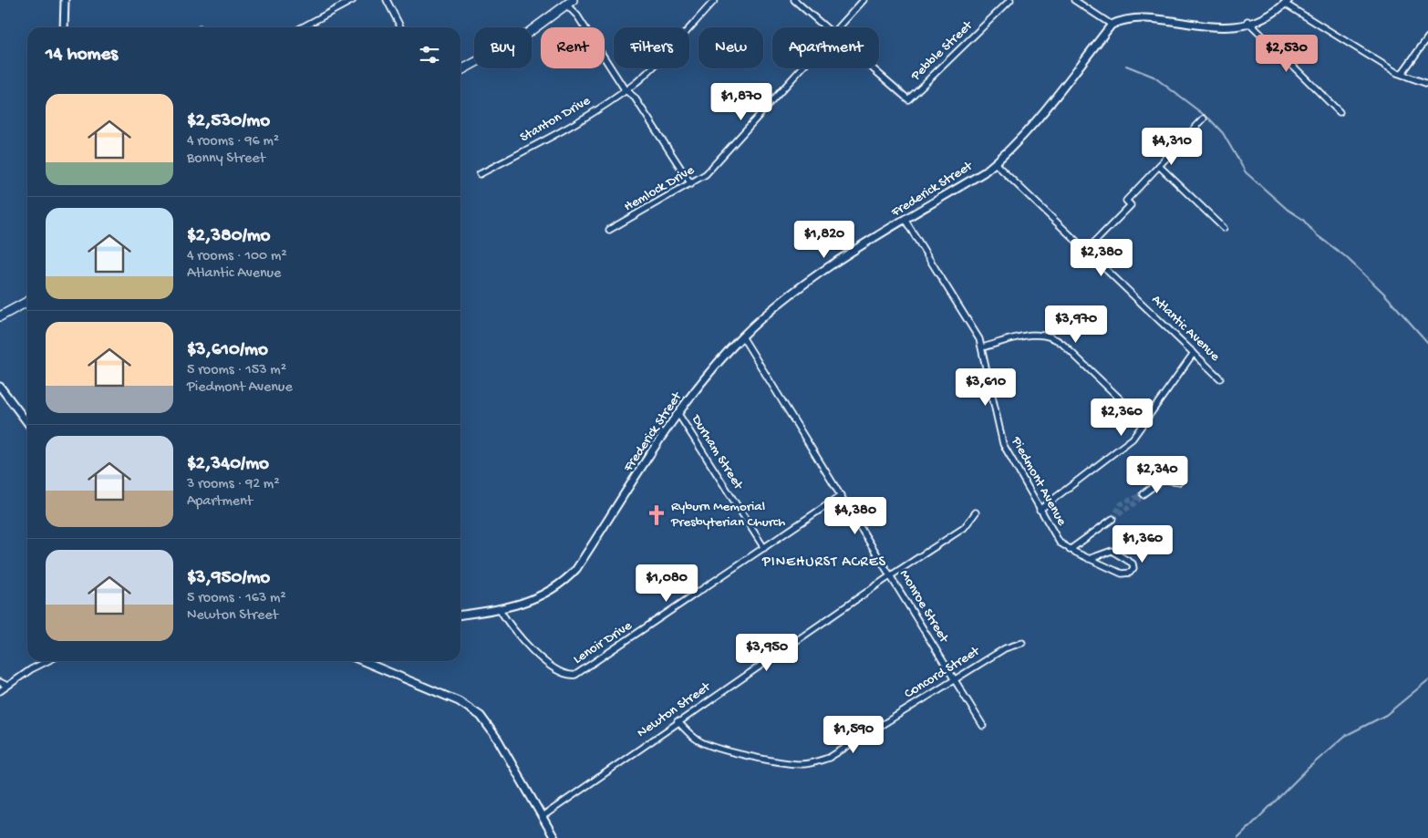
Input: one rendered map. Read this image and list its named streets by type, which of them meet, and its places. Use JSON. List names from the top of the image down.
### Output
{
  "streets": {
    "street": [
      "Pebble Street",
      "Stanton Drive",
      "Hemlock Drive",
      "Frederick Street",
      "Atlantic Avenue",
      "Durham Street",
      "Piedmont Avenue",
      "Monroe Street",
      "Lenoir Drive",
      "Concord Street",
      "Newton Street"
    ]
  },
  "crossings": [
    ["Frederick Street", "Atlantic Avenue"],
    ["Frederick Street", "Durham Street"],
    ["Frederick Street", "Piedmont Avenue"],
    ["Frederick Street", "Monroe Street"],
    ["Frederick Street", "Lenoir Drive"],
    ["Durham Street", "Lenoir Drive"],
    ["Monroe Street", "Lenoir Drive"],
    ["Monroe Street", "Concord Street"],
    ["Monroe Street", "Newton Street"],
    ["Concord Street", "Newton Street"]
  ],
  "districts": ["PINEHURST ACRES"],
  "places": {
    "church": ["Ryburn Memorial Presbyterian Church"]
  },
  "page": {
    "chip": [
      "Buy",
      "Rent",
      "Filters",
      "New",
      "Apartment"
    ],
    "heading": "14 homes",
    "price": [
      "$2,530",
      "$1,870",
      "$4,310",
      "$1,820",
      "$2,380",
      "$3,970",
      "$3,610",
      "$2,360",
      "$2,340",
      "$4,380",
      "$1,360",
      "$1,080",
      "$3,950",
      "$1,590"
    ],
    "list": [
      {
        "name": "$2,530/mo",
        "note": "4 rooms · 96 m² · Bonny Street"
      },
      {
        "name": "$2,380/mo",
        "note": "4 rooms · 100 m² · Atlantic Avenue"
      },
      {
        "name": "$3,610/mo",
        "note": "5 rooms · 153 m² · Piedmont Avenue"
      },
      {
        "name": "$2,340/mo",
        "note": "3 rooms · 92 m² · Apartment"
      },
      {
        "name": "$3,950/mo",
        "note": "5 rooms · 163 m² · Newton Street"
      }
    ]
  }
}
